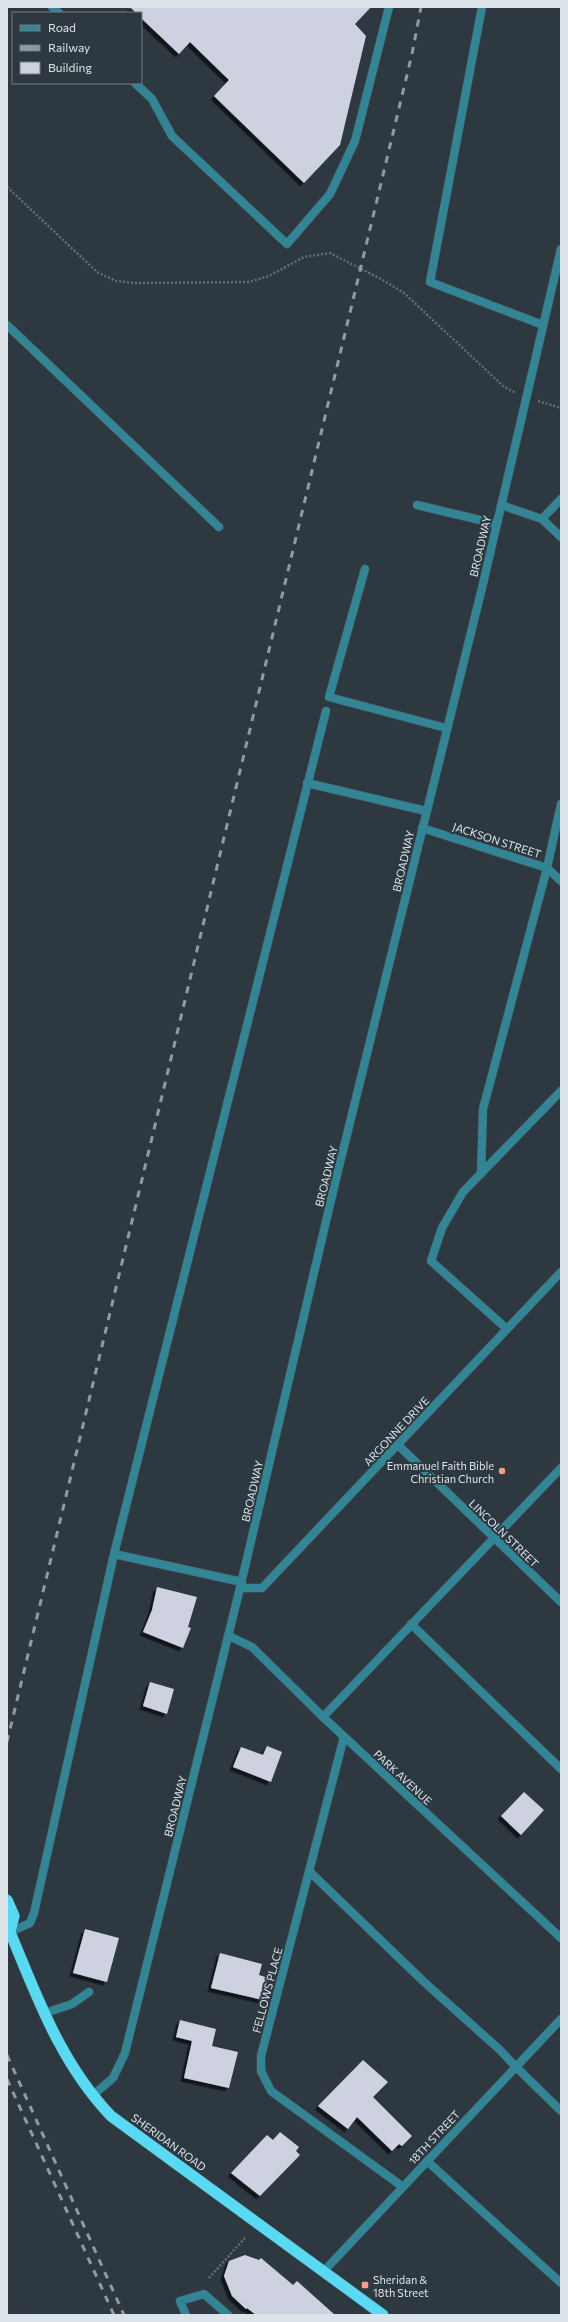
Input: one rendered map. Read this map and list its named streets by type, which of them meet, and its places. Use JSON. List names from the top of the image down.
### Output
{
  "streets": {
    "highway": ["SHERIDAN ROAD"],
    "street": [
      "BROADWAY",
      "JACKSON STREET",
      "ARGONNE DRIVE",
      "LINCOLN STREET",
      "PARK AVENUE",
      "FELLOWS PLACE",
      "18TH STREET"
    ]
  },
  "crossings": [
    ["BROADWAY", "JACKSON STREET"],
    ["BROADWAY", "ARGONNE DRIVE"],
    ["BROADWAY", "PARK AVENUE"],
    ["BROADWAY", "SHERIDAN ROAD"],
    ["ARGONNE DRIVE", "LINCOLN STREET"],
    ["PARK AVENUE", "FELLOWS PLACE"],
    ["FELLOWS PLACE", "18TH STREET"],
    ["18TH STREET", "SHERIDAN ROAD"]
  ],
  "places": {
    "other": ["Emmanuel Faith Bible Christian Church"],
    "transit": ["Sheridan & 18th Street"]
  },
  "legend": ["Road", "Railway", "Building"]
}
